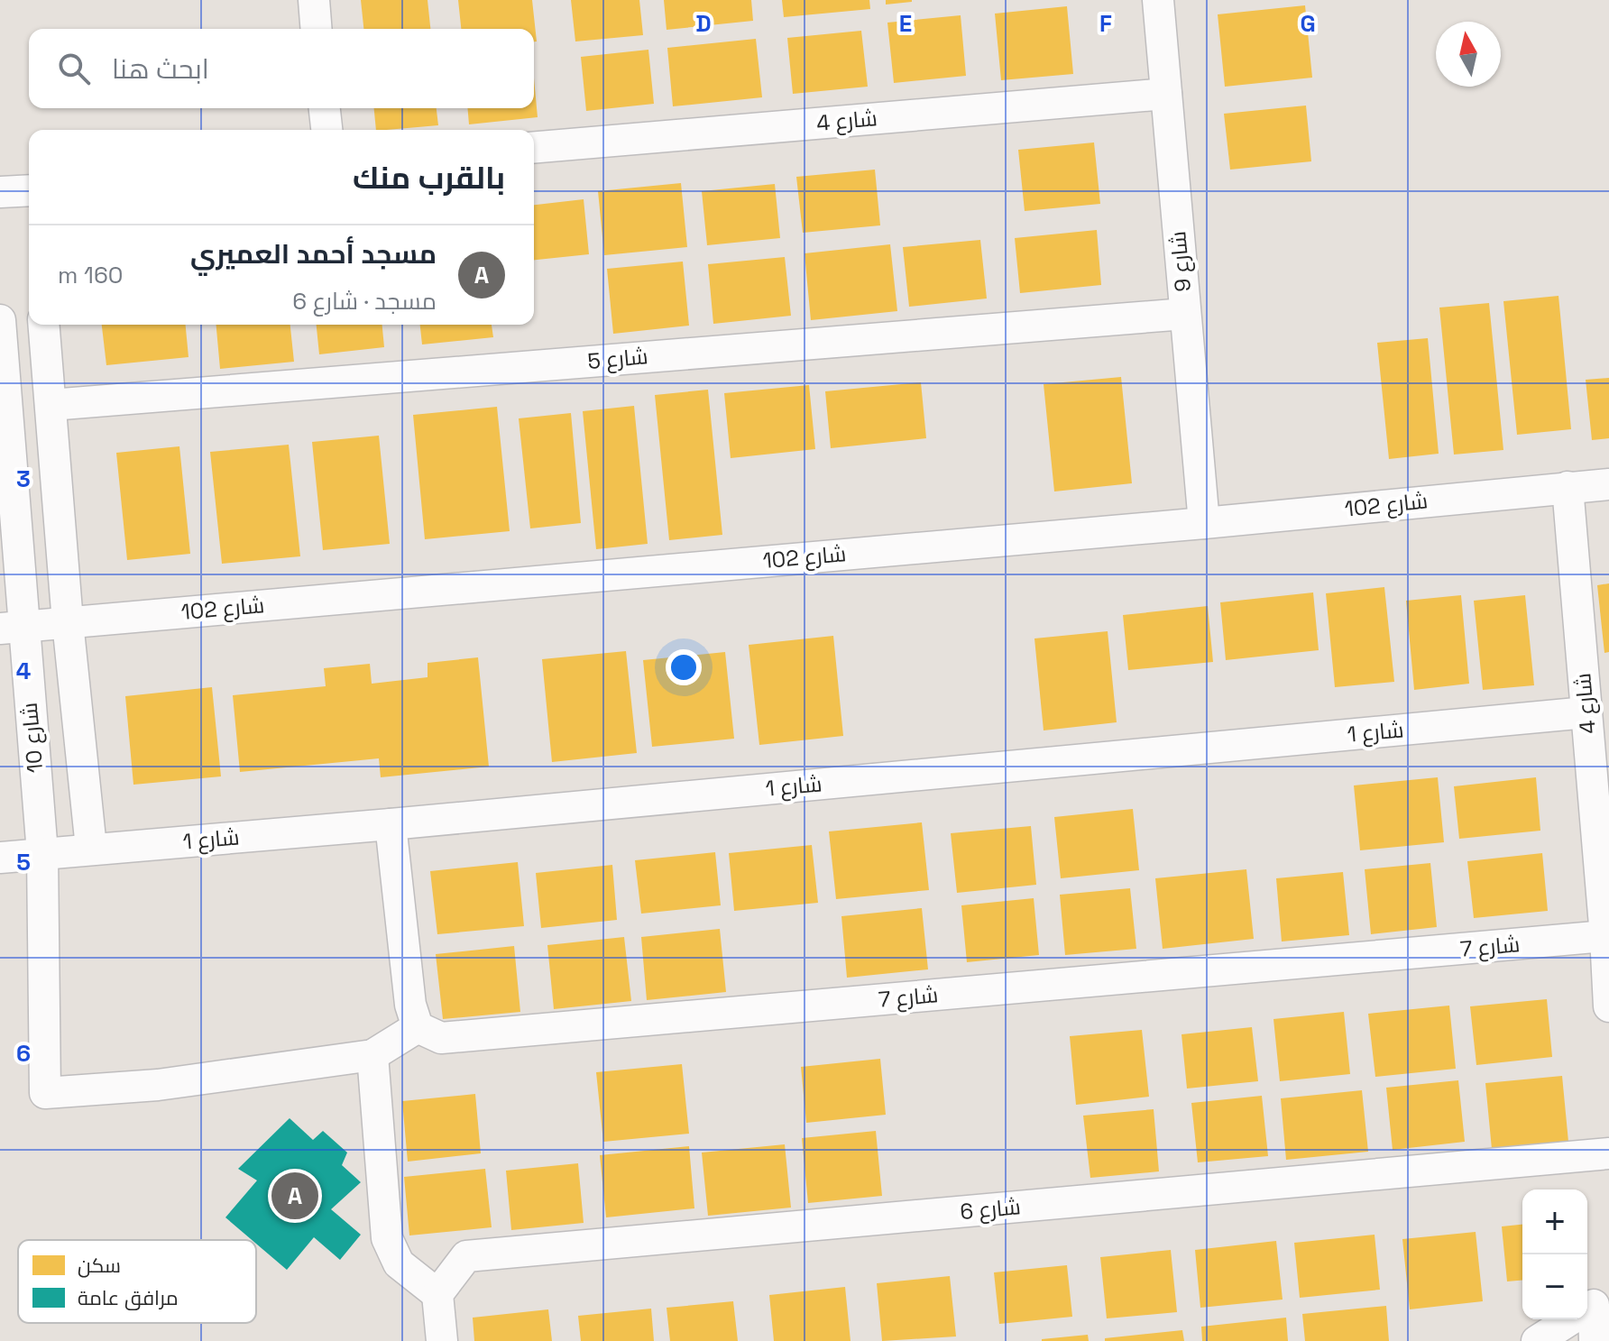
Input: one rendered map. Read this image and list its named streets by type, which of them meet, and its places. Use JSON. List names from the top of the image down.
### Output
{
  "streets": {
    "street": [
      "شارع 4",
      "شارع 9",
      "شارع 5",
      "شارع 102",
      "شارع 1",
      "شارع 10",
      "شارع 7",
      "شارع 6"
    ]
  },
  "crossings": [
    ["شارع 4", "شارع 9"],
    ["شارع 4", "شارع 102"],
    ["شارع 4", "شارع 1"],
    ["شارع 4", "شارع 7"],
    ["شارع 9", "شارع 5"],
    ["شارع 9", "شارع 102"],
    ["شارع 102", "شارع 10"],
    ["شارع 1", "شارع 10"]
  ],
  "legend": ["سكن", "مرافق عامة"],
  "north": "top",
  "page": {
    "search": "ابحث هنا",
    "heading": "بالقرب منك",
    "list": [
      {
        "mark": "A",
        "name": "مسجد أحمد العميري",
        "note": "مسجد · شارع 6",
        "value": "160 m"
      }
    ],
    "pins": "A",
    "map_buttons": ["+", "−"]
  },
  "grid": {
    "columns": [
      "D",
      "E",
      "F",
      "G"
    ],
    "rows": [
      "3",
      "4",
      "5",
      "6"
    ]
  }
}
